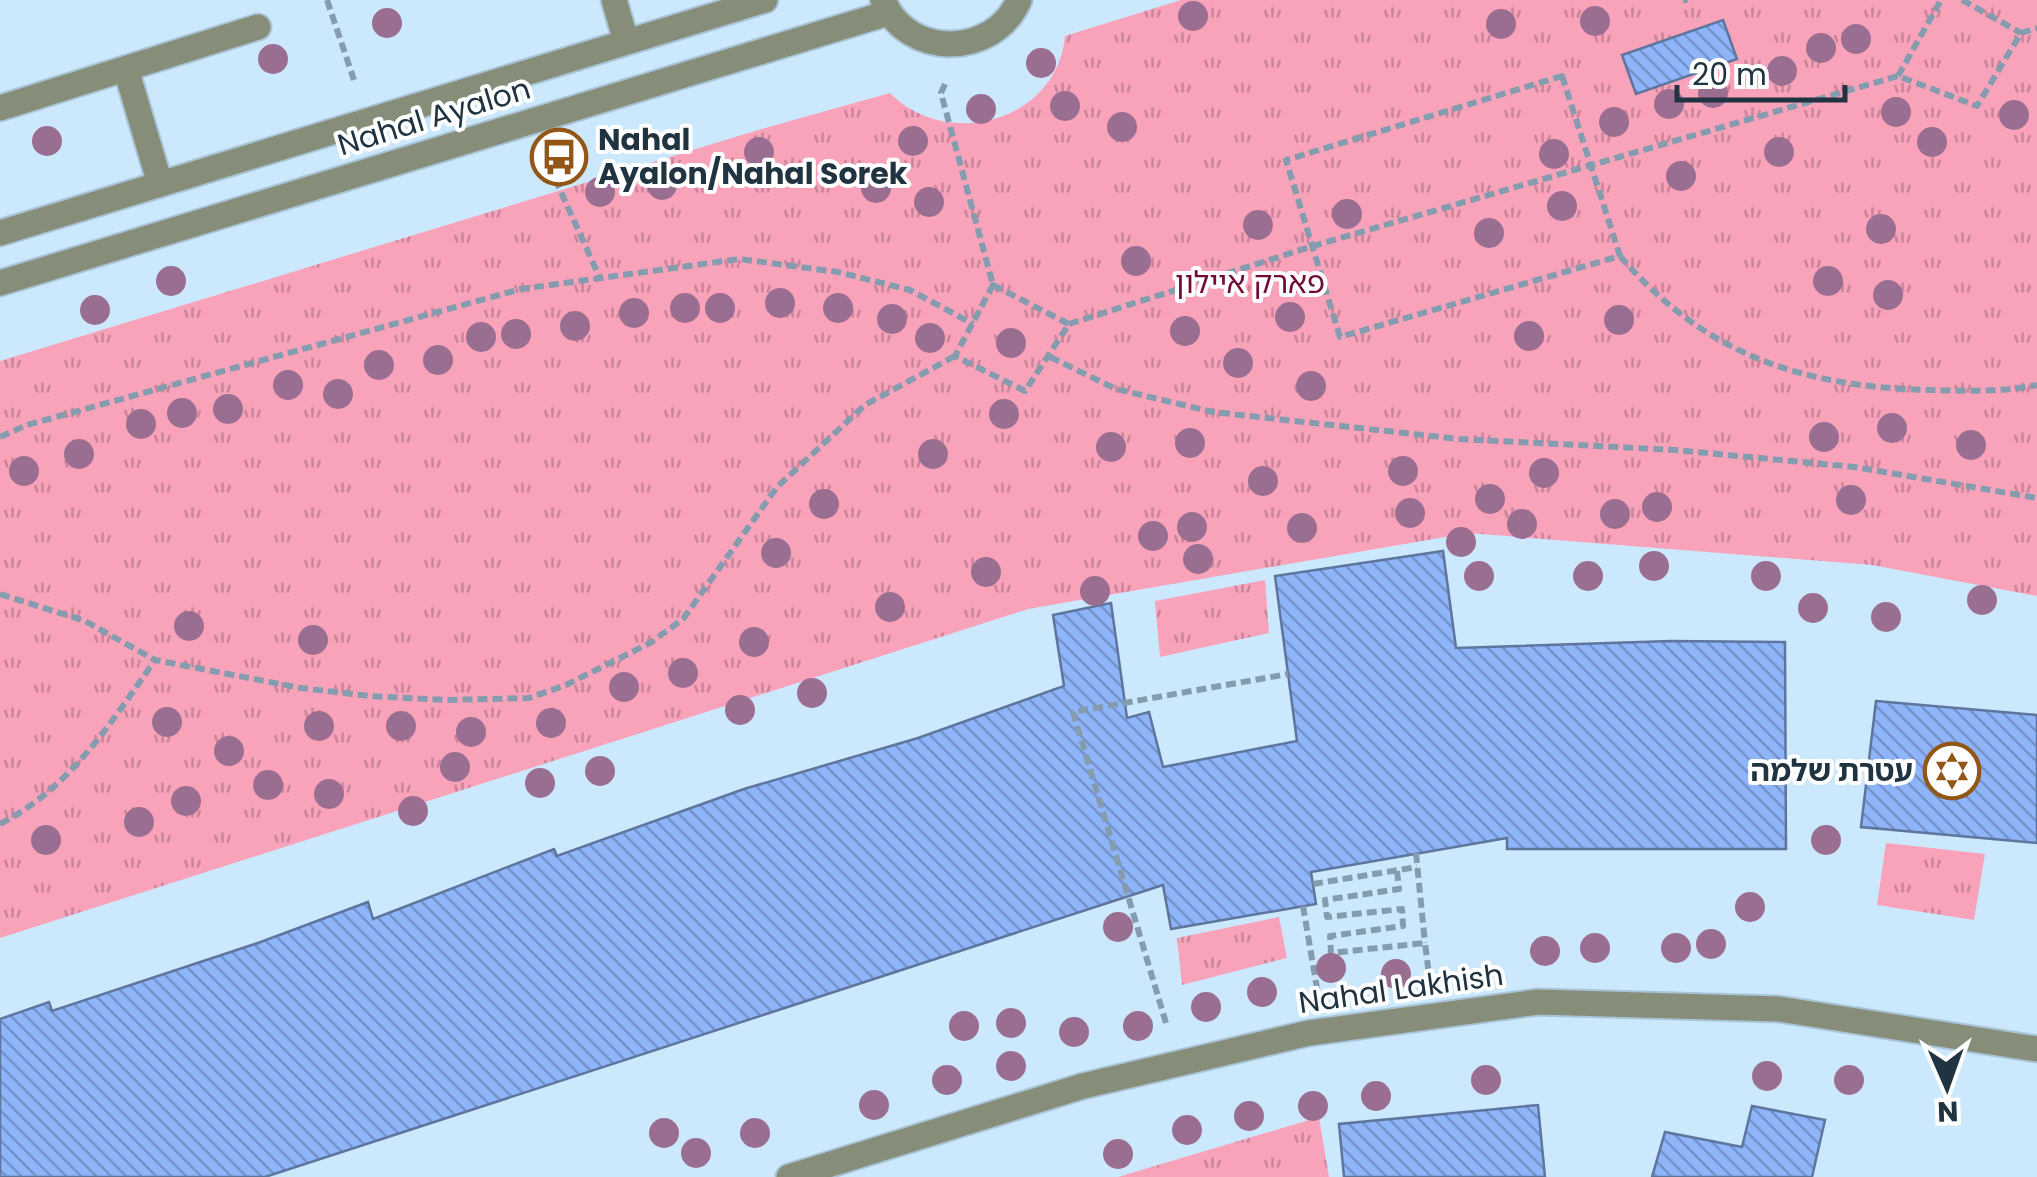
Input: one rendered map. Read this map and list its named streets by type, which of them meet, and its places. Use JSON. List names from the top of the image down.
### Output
{
  "streets": {
    "street": ["Nahal Ayalon", "Nahal Lakhish"]
  },
  "parks": ["פארק איילון"],
  "places": {
    "bus stop": ["Nahal Ayalon/Nahal Sorek"],
    "synagogue": ["עטרת שלמה"]
  },
  "scale_bar": "20 m",
  "north": "bottom"
}
